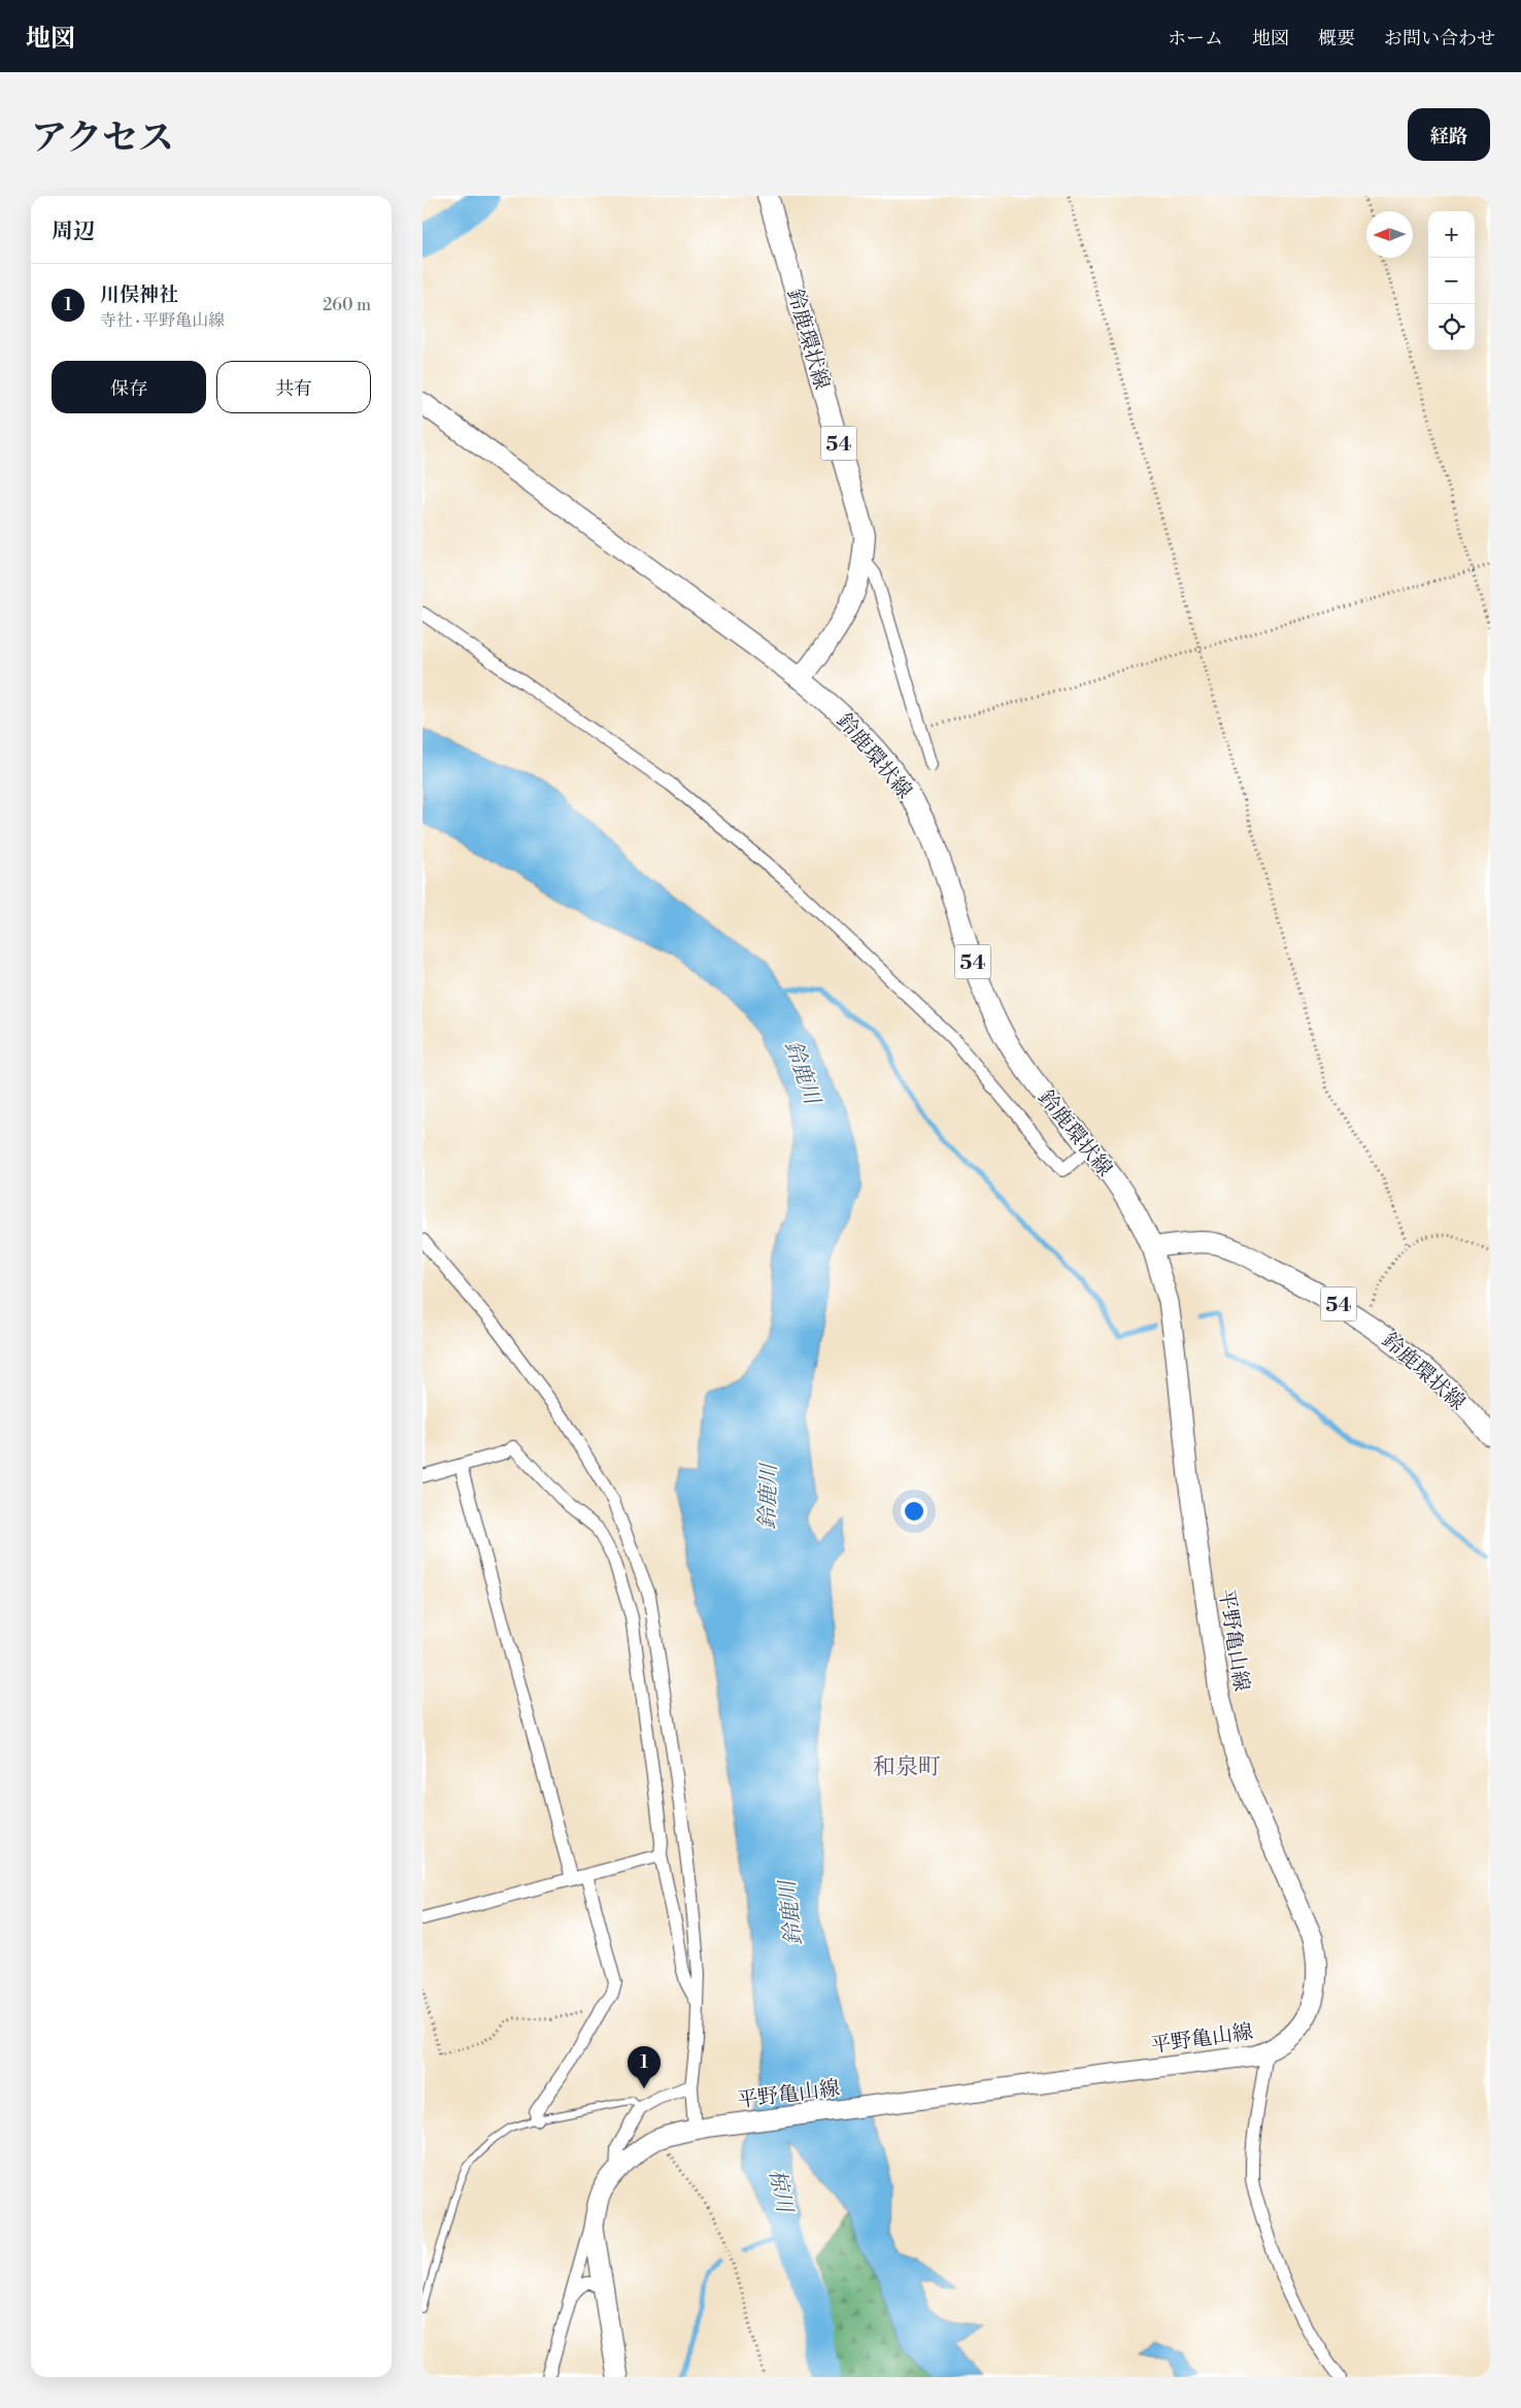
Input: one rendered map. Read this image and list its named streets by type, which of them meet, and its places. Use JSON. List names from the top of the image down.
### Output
{
  "streets": {
    "main road": ["鈴鹿環状線", "54", "平野亀山線"]
  },
  "crossings": [
    ["鈴鹿環状線", "平野亀山線"]
  ],
  "districts": ["和泉町"],
  "water": ["鈴鹿川", "椋川"],
  "north": "left",
  "page": {
    "header": "地図",
    "nav": [
      "ホーム",
      "地図",
      "概要",
      "お問い合わせ"
    ],
    "title": "アクセス",
    "buttons": [
      "経路",
      ["保存", "共有"]
    ],
    "heading": "周辺",
    "map_buttons": ["+", "−"],
    "list": [
      {
        "mark": "1",
        "name": "川俣神社",
        "note": "寺社 · 平野亀山線",
        "value": "260 m"
      }
    ],
    "pins": "1"
  }
}
